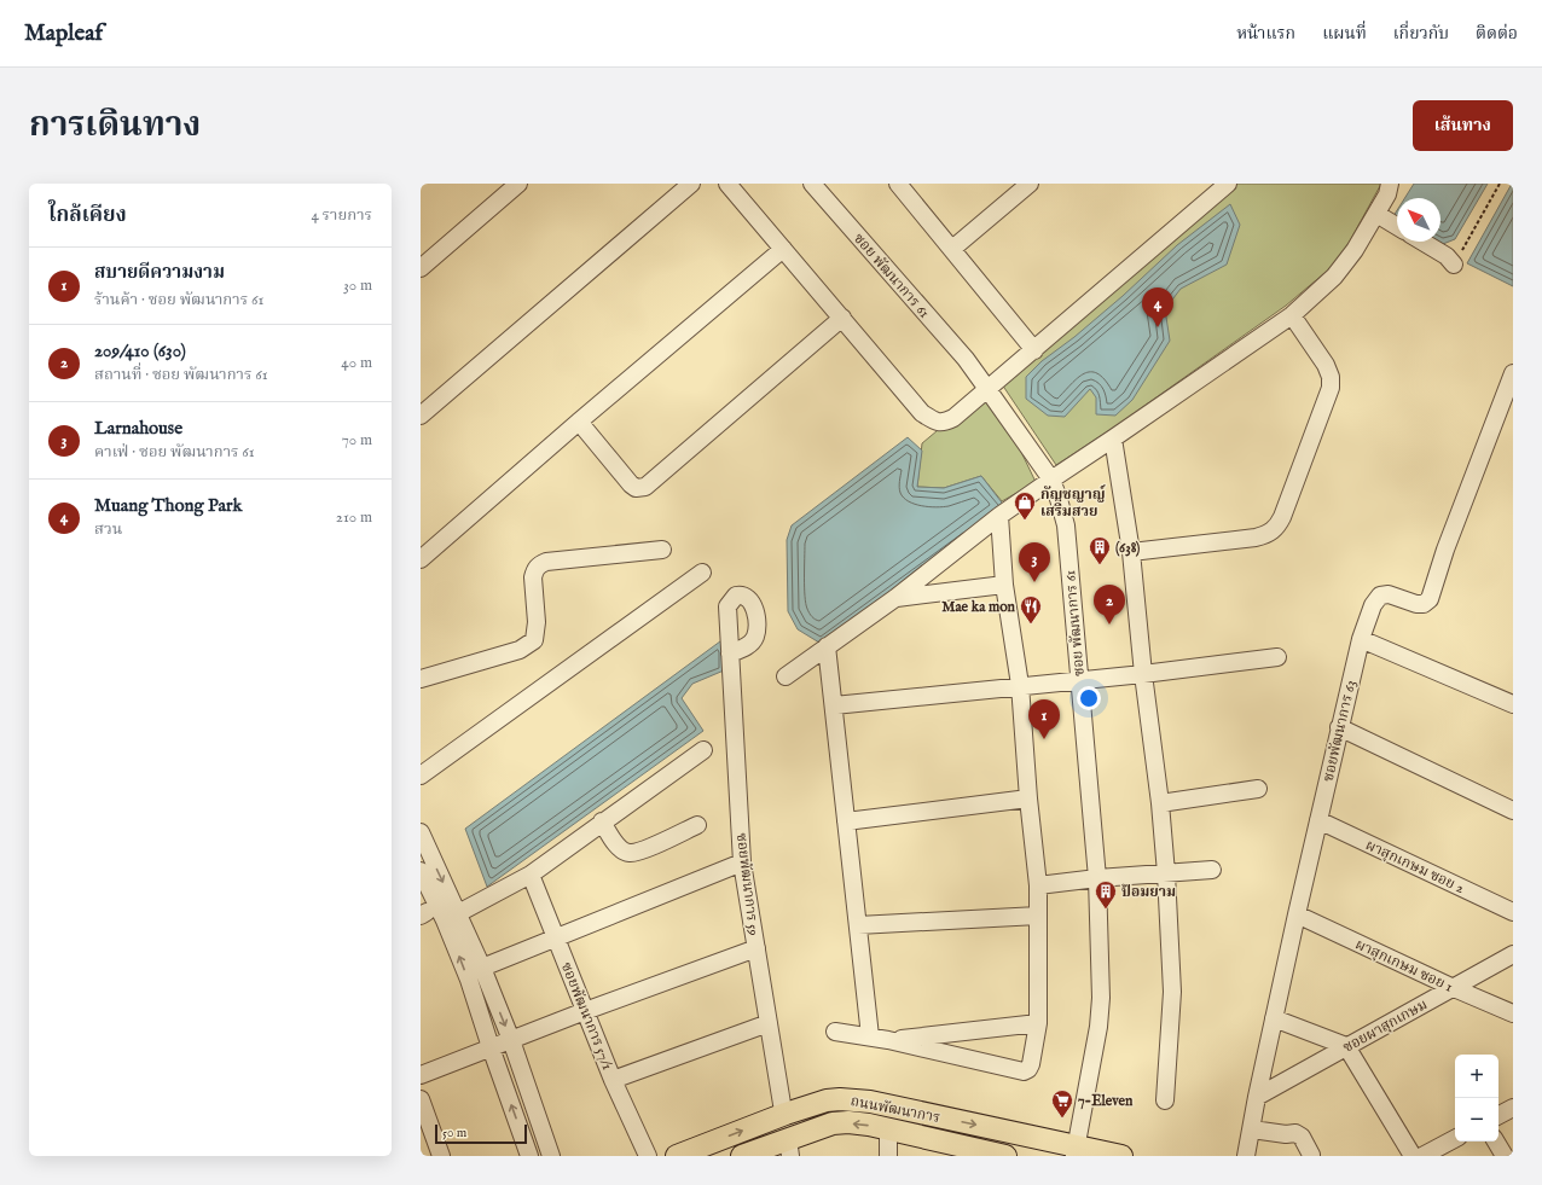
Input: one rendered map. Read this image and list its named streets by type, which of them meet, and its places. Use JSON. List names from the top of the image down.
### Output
{
  "streets": {
    "main road": ["ถนนพัฒนาการ"],
    "street": [
      "ซอย พัฒนาการ 61",
      "ซอยพัฒนาการ 63",
      "ผาสุกเกษม ซอย 2",
      "ซอยพัฒนาการ 59",
      "ผาสุกเกษม ซอย 1",
      "ซอยพัฒนาการ 57/1",
      "ซอยผาสุกเกษม"
    ]
  },
  "crossings": [
    ["ซอย พัฒนาการ 61", "ถนนพัฒนาการ"],
    ["ซอยพัฒนาการ 63", "ผาสุกเกษม ซอย 2"],
    ["ซอยพัฒนาการ 63", "ผาสุกเกษม ซอย 1"],
    ["ซอยพัฒนาการ 63", "ซอยผาสุกเกษม"],
    ["ซอยพัฒนาการ 59", "ถนนพัฒนาการ"],
    ["ผาสุกเกษม ซอย 1", "ซอยผาสุกเกษม"]
  ],
  "places": {
    "shop": ["กัญชญาญ์ เสริมสวย"],
    "building": ["(638)", "ป้อมยาม"],
    "restaurant": ["Mae ka mon"],
    "supermarket": ["7-Eleven"]
  },
  "scale_bar": "50 m",
  "north": "top left",
  "page": {
    "header": "Mapleaf",
    "nav": [
      "หน้าแรก",
      "แผนที่",
      "เกี่ยวกับ",
      "ติดต่อ"
    ],
    "title": "การเดินทาง",
    "buttons": "เส้นทาง",
    "heading": ["ใกล้เคียง", "4 รายการ"],
    "list": [
      {
        "mark": "1",
        "name": "สบายดีความงาม",
        "note": "ร้านค้า · ซอย พัฒนาการ 61",
        "value": "30 m"
      },
      {
        "mark": "2",
        "name": "209/410 (630)",
        "note": "สถานที่ · ซอย พัฒนาการ 61",
        "value": "40 m"
      },
      {
        "mark": "3",
        "name": "Larnahouse",
        "note": "คาเฟ่ · ซอย พัฒนาการ 61",
        "value": "70 m"
      },
      {
        "mark": "4",
        "name": "Muang Thong Park",
        "note": "สวน",
        "value": "210 m"
      }
    ],
    "pins": [
      "4",
      "3",
      "2",
      "1"
    ],
    "map_buttons": ["+", "−"],
    "scale": "50 m"
  }
}
